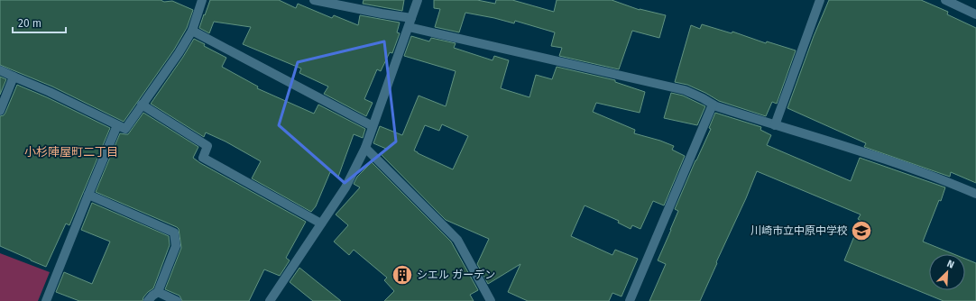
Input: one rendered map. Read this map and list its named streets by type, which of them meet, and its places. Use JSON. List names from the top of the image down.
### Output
{
  "districts": ["小杉陣屋町二丁目"],
  "places": {
    "school or university": ["川崎市立中原中学校"],
    "building": ["シエル ガーデン"]
  },
  "scale_bar": "20 m",
  "north": "top right"
}
